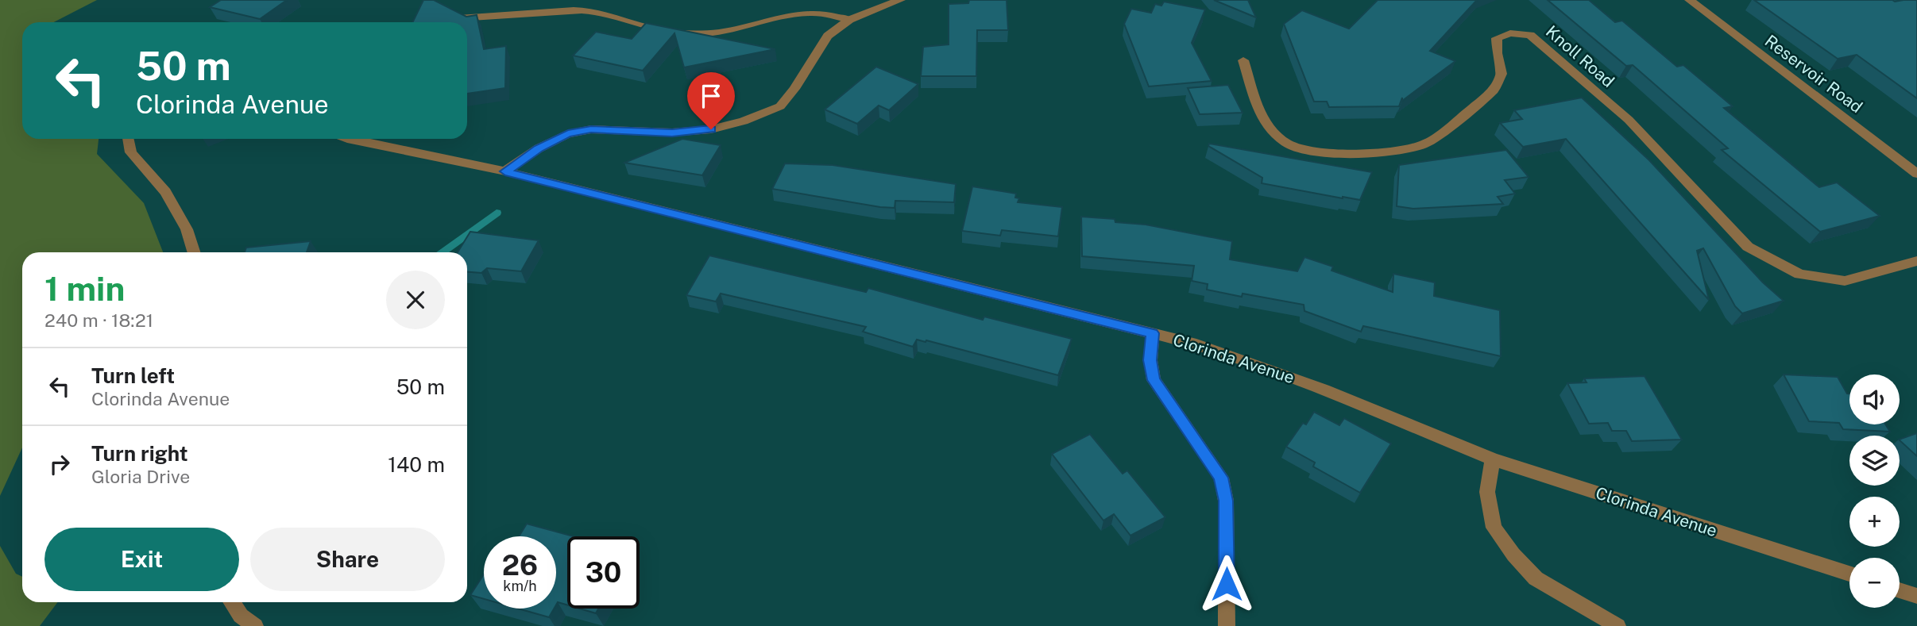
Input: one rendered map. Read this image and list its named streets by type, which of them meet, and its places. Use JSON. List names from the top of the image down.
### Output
{
  "streets": {
    "street": ["Knoll Road", "Reservoir Road", "Clorinda Avenue"]
  },
  "page": {
    "turn": ["50 m", "Clorinda Avenue"],
    "heading": ["1 min", "240 m · 18:21"],
    "list": [
      {
        "name": "Turn left",
        "note": "Clorinda Avenue",
        "value": "50 m"
      },
      {
        "name": "Turn right",
        "note": "Gloria Drive",
        "value": "140 m"
      }
    ],
    "map_buttons": ["+", "−"],
    "buttons": ["Exit", "Share"],
    "speed": "26 km/h",
    "limit": "30"
  }
}
